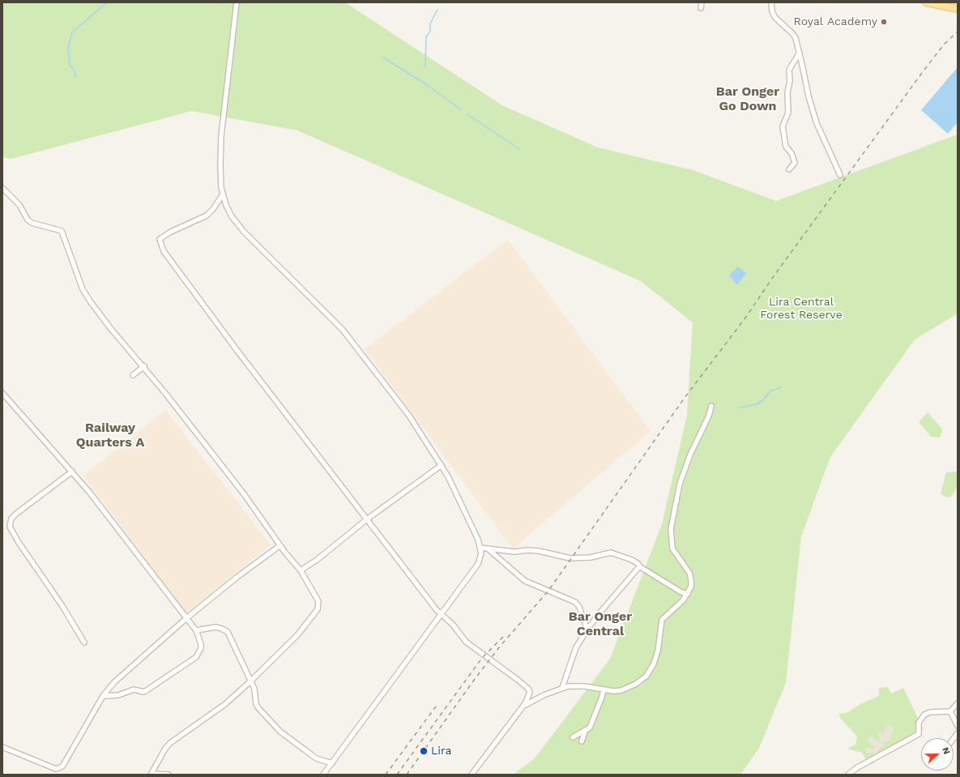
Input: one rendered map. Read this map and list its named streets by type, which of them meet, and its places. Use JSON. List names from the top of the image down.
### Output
{
  "districts": ["Bar Onger Go Down", "Railway Quarters A", "Bar Onger Central"],
  "parks": ["Lira Central Forest Reserve"],
  "places": ["Royal Academy", "Lira"],
  "north": "right"
}
